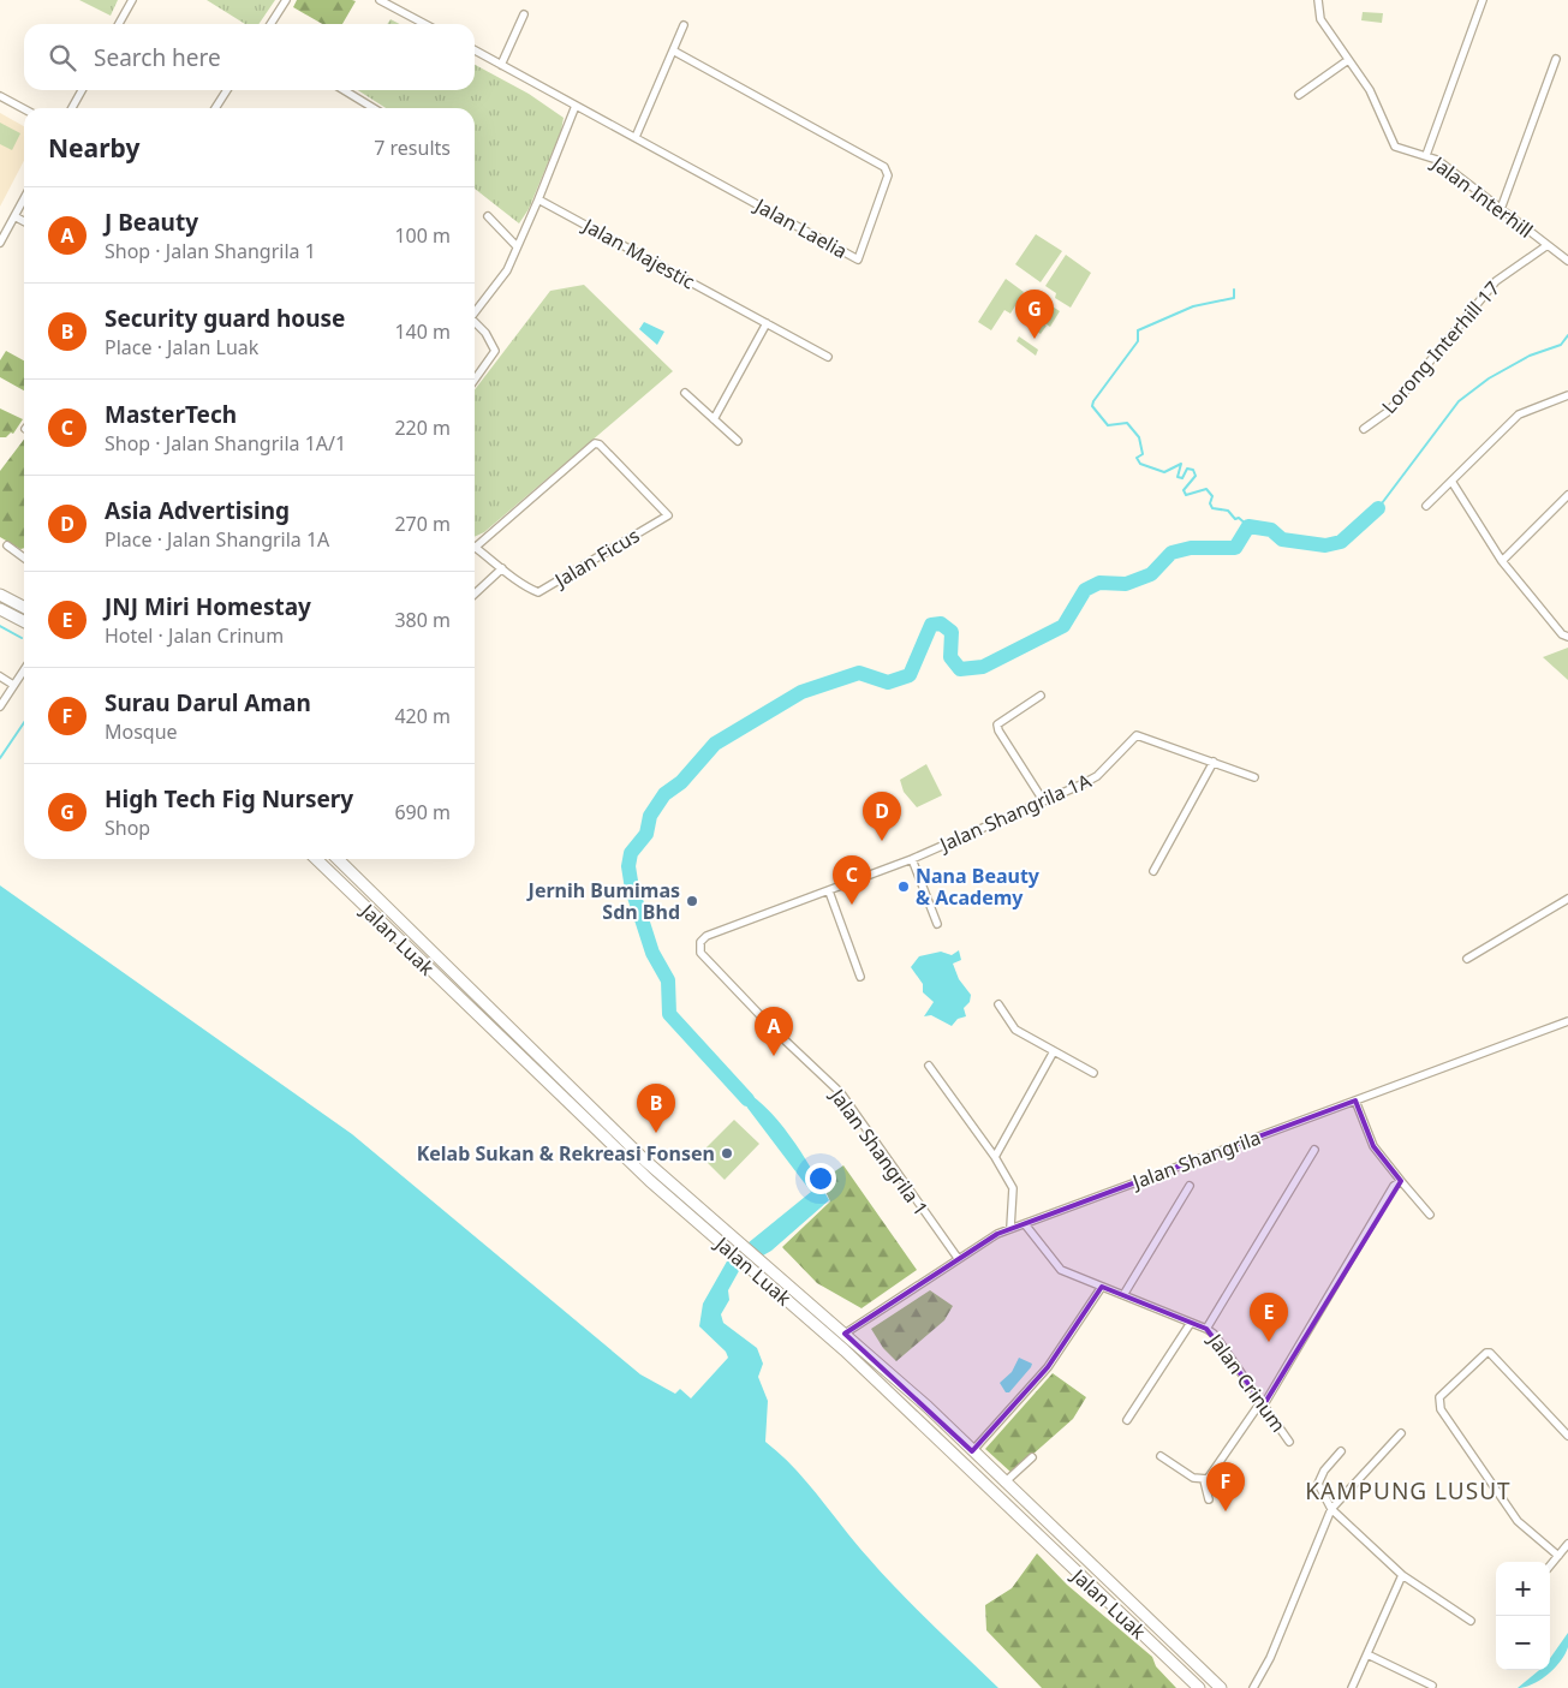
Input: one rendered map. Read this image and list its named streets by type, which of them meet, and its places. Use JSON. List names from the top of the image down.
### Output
{
  "streets": {
    "main road": ["Jalan Luak"],
    "street": [
      "Jalan Interhill",
      "Jalan Laelia",
      "Jalan Majestic",
      "Lorong Interhill 17",
      "Jalan Ficus",
      "Jalan Shangrila 1A",
      "Jalan Shangrila 1",
      "Jalan Shangrila",
      "Jalan Crinum"
    ]
  },
  "crossings": [
    ["Jalan Interhill", "Lorong Interhill 17"],
    ["Jalan Shangrila 1A", "Jalan Shangrila 1"],
    ["Jalan Luak", "Jalan Shangrila"],
    ["Jalan Shangrila 1", "Jalan Shangrila"],
    ["Jalan Shangrila", "Jalan Crinum"]
  ],
  "districts": ["KAMPUNG LUSUT"],
  "places": ["Nana Beauty & Academy", "Jernih Bumimas Sdn Bhd", "Kelab Sukan & Rekreasi Fonsen"],
  "page": {
    "search": "Search here",
    "heading": ["Nearby", "7 results"],
    "list": [
      {
        "mark": "A",
        "name": "J Beauty",
        "note": "Shop · Jalan Shangrila 1",
        "value": "100 m"
      },
      {
        "mark": "B",
        "name": "Security guard house",
        "note": "Place · Jalan Luak",
        "value": "140 m"
      },
      {
        "mark": "C",
        "name": "MasterTech",
        "note": "Shop · Jalan Shangrila 1A/1",
        "value": "220 m"
      },
      {
        "mark": "D",
        "name": "Asia Advertising",
        "note": "Place · Jalan Shangrila 1A",
        "value": "270 m"
      },
      {
        "mark": "E",
        "name": "JNJ Miri Homestay",
        "note": "Hotel · Jalan Crinum",
        "value": "380 m"
      },
      {
        "mark": "F",
        "name": "Surau Darul Aman",
        "note": "Mosque",
        "value": "420 m"
      },
      {
        "mark": "G",
        "name": "High Tech Fig Nursery",
        "note": "Shop",
        "value": "690 m"
      }
    ],
    "pins": [
      "G",
      "D",
      "C",
      "A",
      "B",
      "E",
      "F"
    ],
    "map_buttons": ["+", "−"]
  }
}
